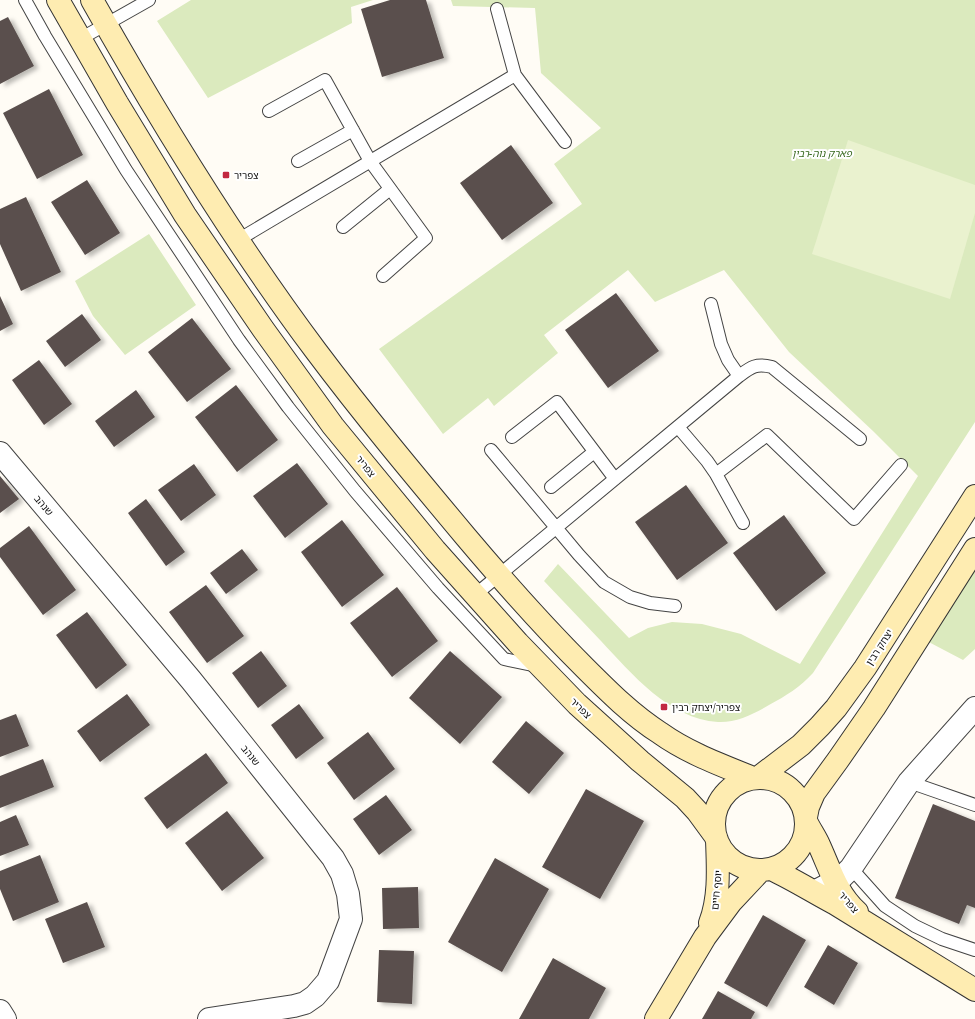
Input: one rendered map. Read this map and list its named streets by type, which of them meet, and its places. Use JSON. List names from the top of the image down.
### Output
{
  "streets": {
    "street": [
      "צפריר",
      "שנהב",
      "יצחק רבין",
      "יוסף חיים"
    ]
  },
  "crossings": [
    ["צפריר", "יצחק רבין"],
    ["צפריר", "יוסף חיים"],
    ["יצחק רבין", "יוסף חיים"]
  ],
  "parks": ["פארק נוה-רבין"],
  "places": {
    "transit": ["צפריר", "צפריר/יצחק רבין"]
  }
}
